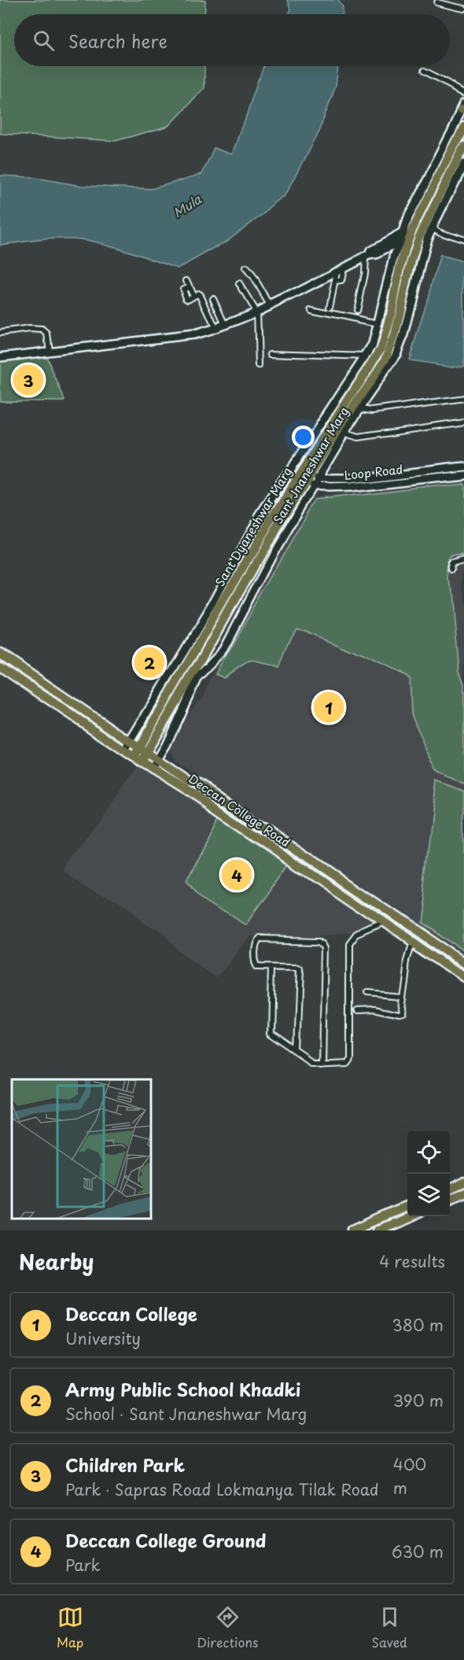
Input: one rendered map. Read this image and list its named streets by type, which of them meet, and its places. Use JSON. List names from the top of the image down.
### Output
{
  "streets": {
    "main road": ["Sant Dyaneshwar Marg", "Deccan College Road"],
    "street": ["Sant Jnaneshwar Marg", "Loop Road"]
  },
  "crossings": [
    ["Sant Jnaneshwar Marg", "Loop Road"],
    ["Sant Jnaneshwar Marg", "Sant Dyaneshwar Marg"],
    ["Sant Jnaneshwar Marg", "Deccan College Road"],
    ["Loop Road", "Sant Dyaneshwar Marg"],
    ["Sant Dyaneshwar Marg", "Deccan College Road"]
  ],
  "water": ["Mula"],
  "page": {
    "search": "Search here",
    "pins": [
      "3",
      "2",
      "1",
      "4"
    ],
    "heading": ["Nearby", "4 results"],
    "list": [
      {
        "mark": "1",
        "name": "Deccan College",
        "note": "University",
        "value": "380 m"
      },
      {
        "mark": "2",
        "name": "Army Public School Khadki",
        "note": "School · Sant Jnaneshwar Marg",
        "value": "390 m"
      },
      {
        "mark": "3",
        "name": "Children Park",
        "note": "Park · Sapras Road Lokmanya Tilak Road",
        "value": "400 m"
      },
      {
        "mark": "4",
        "name": "Deccan College Ground",
        "note": "Park",
        "value": "630 m"
      }
    ],
    "nav": ["Map", "Directions", "Saved"]
  }
}
